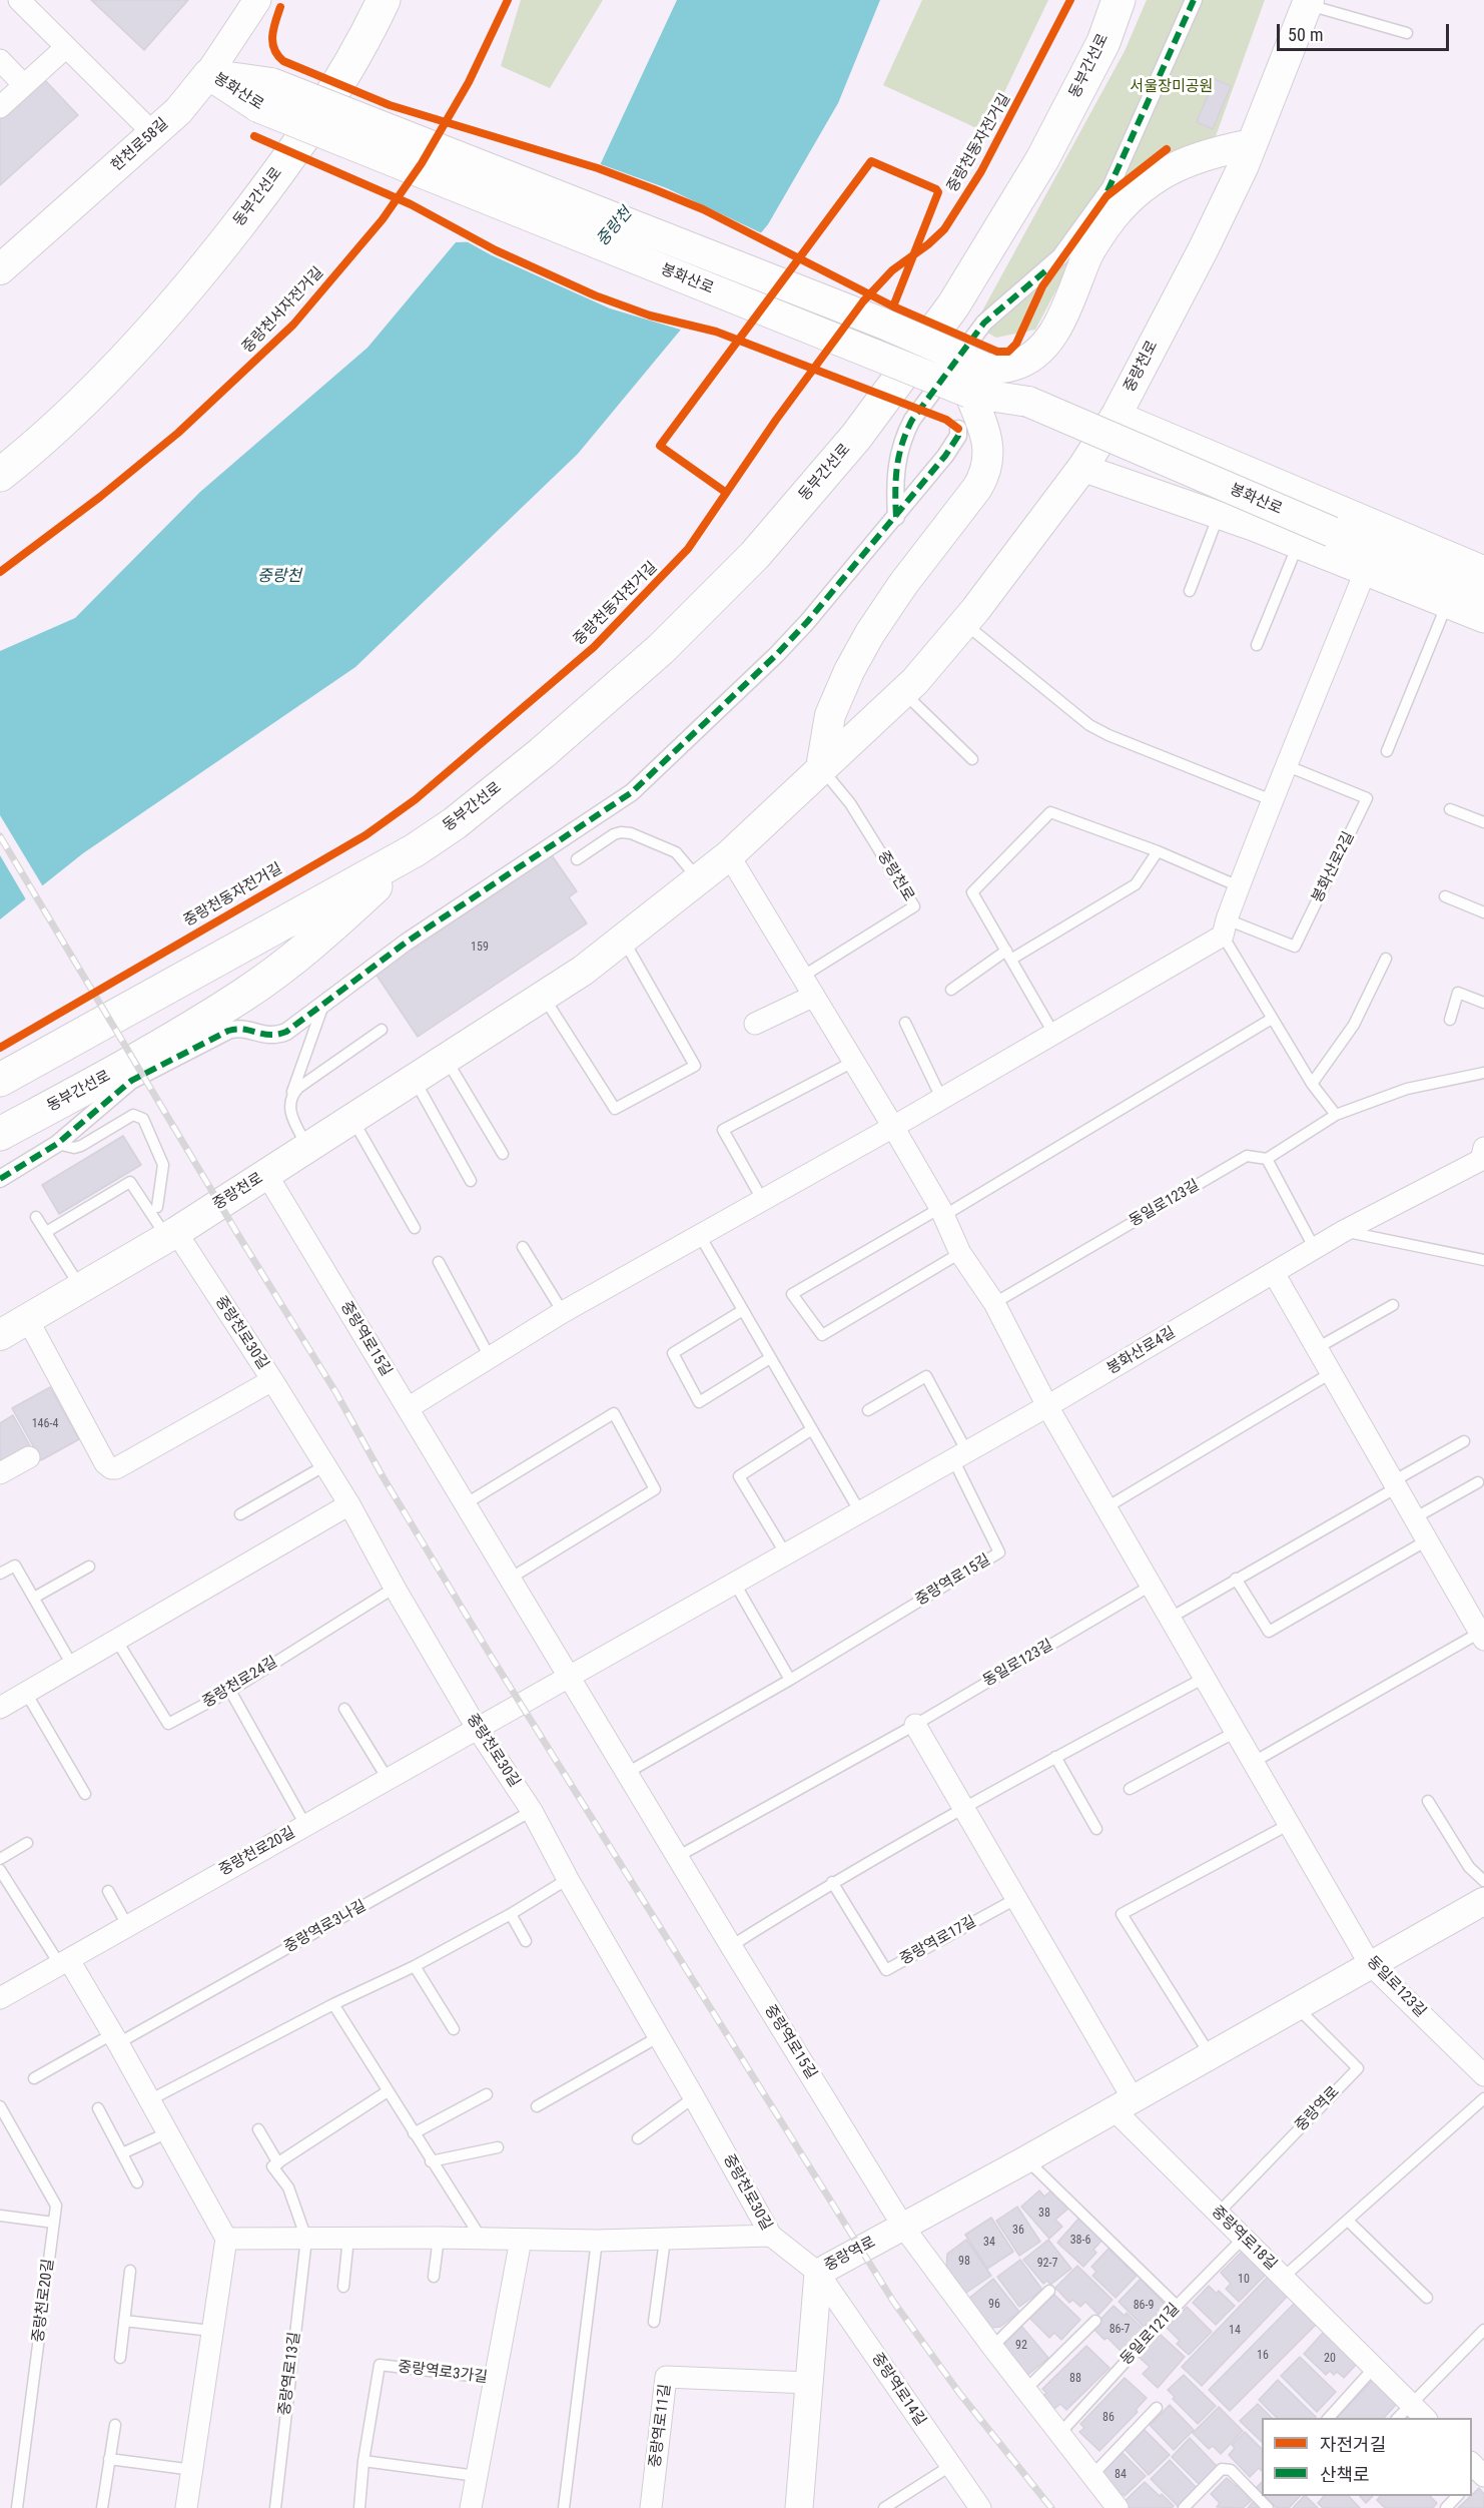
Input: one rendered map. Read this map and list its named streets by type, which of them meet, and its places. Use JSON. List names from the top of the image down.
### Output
{
  "streets": {
    "highway": ["동부간선로"],
    "main road": ["봉화산로", "한천로58길", "중랑천로"],
    "street": [
      "동일로123길",
      "중랑천로30길",
      "중랑역로15길",
      "봉화산로4길",
      "중랑천로20길",
      "중랑역로",
      "중랑역로18길",
      "중랑역로3가길",
      "중랑역로14길",
      "중랑역로11길"
    ],
    "lane": [
      "봉화산로2길",
      "중랑천로24길",
      "중랑역로3나길",
      "중랑역로17길",
      "동일로121길",
      "중랑역로13길"
    ],
    "cycle path": ["중랑천동자전거길", "중랑천서자전거길"]
  },
  "crossings": [
    ["봉화산로", "한천로58길"],
    ["중랑천로", "동일로123길"],
    ["중랑천로", "중랑천로30길"],
    ["중랑천로", "중랑역로15길"],
    ["동일로123길", "봉화산로4길"],
    ["동일로123길", "중랑역로"],
    ["중랑천로30길", "중랑천로24길"],
    ["중랑천로30길", "중랑천로20길"],
    ["중랑천로30길", "중랑역로3나길"],
    ["중랑천로30길", "중랑역로"],
    ["중랑천로30길", "중랑역로14길"],
    ["중랑역로15길", "봉화산로4길"],
    ["중랑역로15길", "중랑천로20길"],
    ["중랑역로15길", "중랑역로"],
    ["봉화산로4길", "중랑천로20길"],
    ["중랑역로", "중랑역로18길"],
    ["중랑역로", "중랑역로14길"],
    ["중랑역로", "중랑역로11길"],
    ["중랑역로18길", "동일로121길"]
  ],
  "water": ["중랑천"],
  "parks": ["서울장미공원"],
  "house_numbers": [
    "159",
    "146-4",
    "38",
    "36",
    "38-6",
    "34",
    "98",
    "92-7",
    "10",
    "96",
    "86-9",
    "86-7",
    "14",
    "92",
    "16",
    "20",
    "88",
    "86",
    "84"
  ],
  "legend": ["자전거길", "산책로"],
  "scale_bar": "50 m"
}
